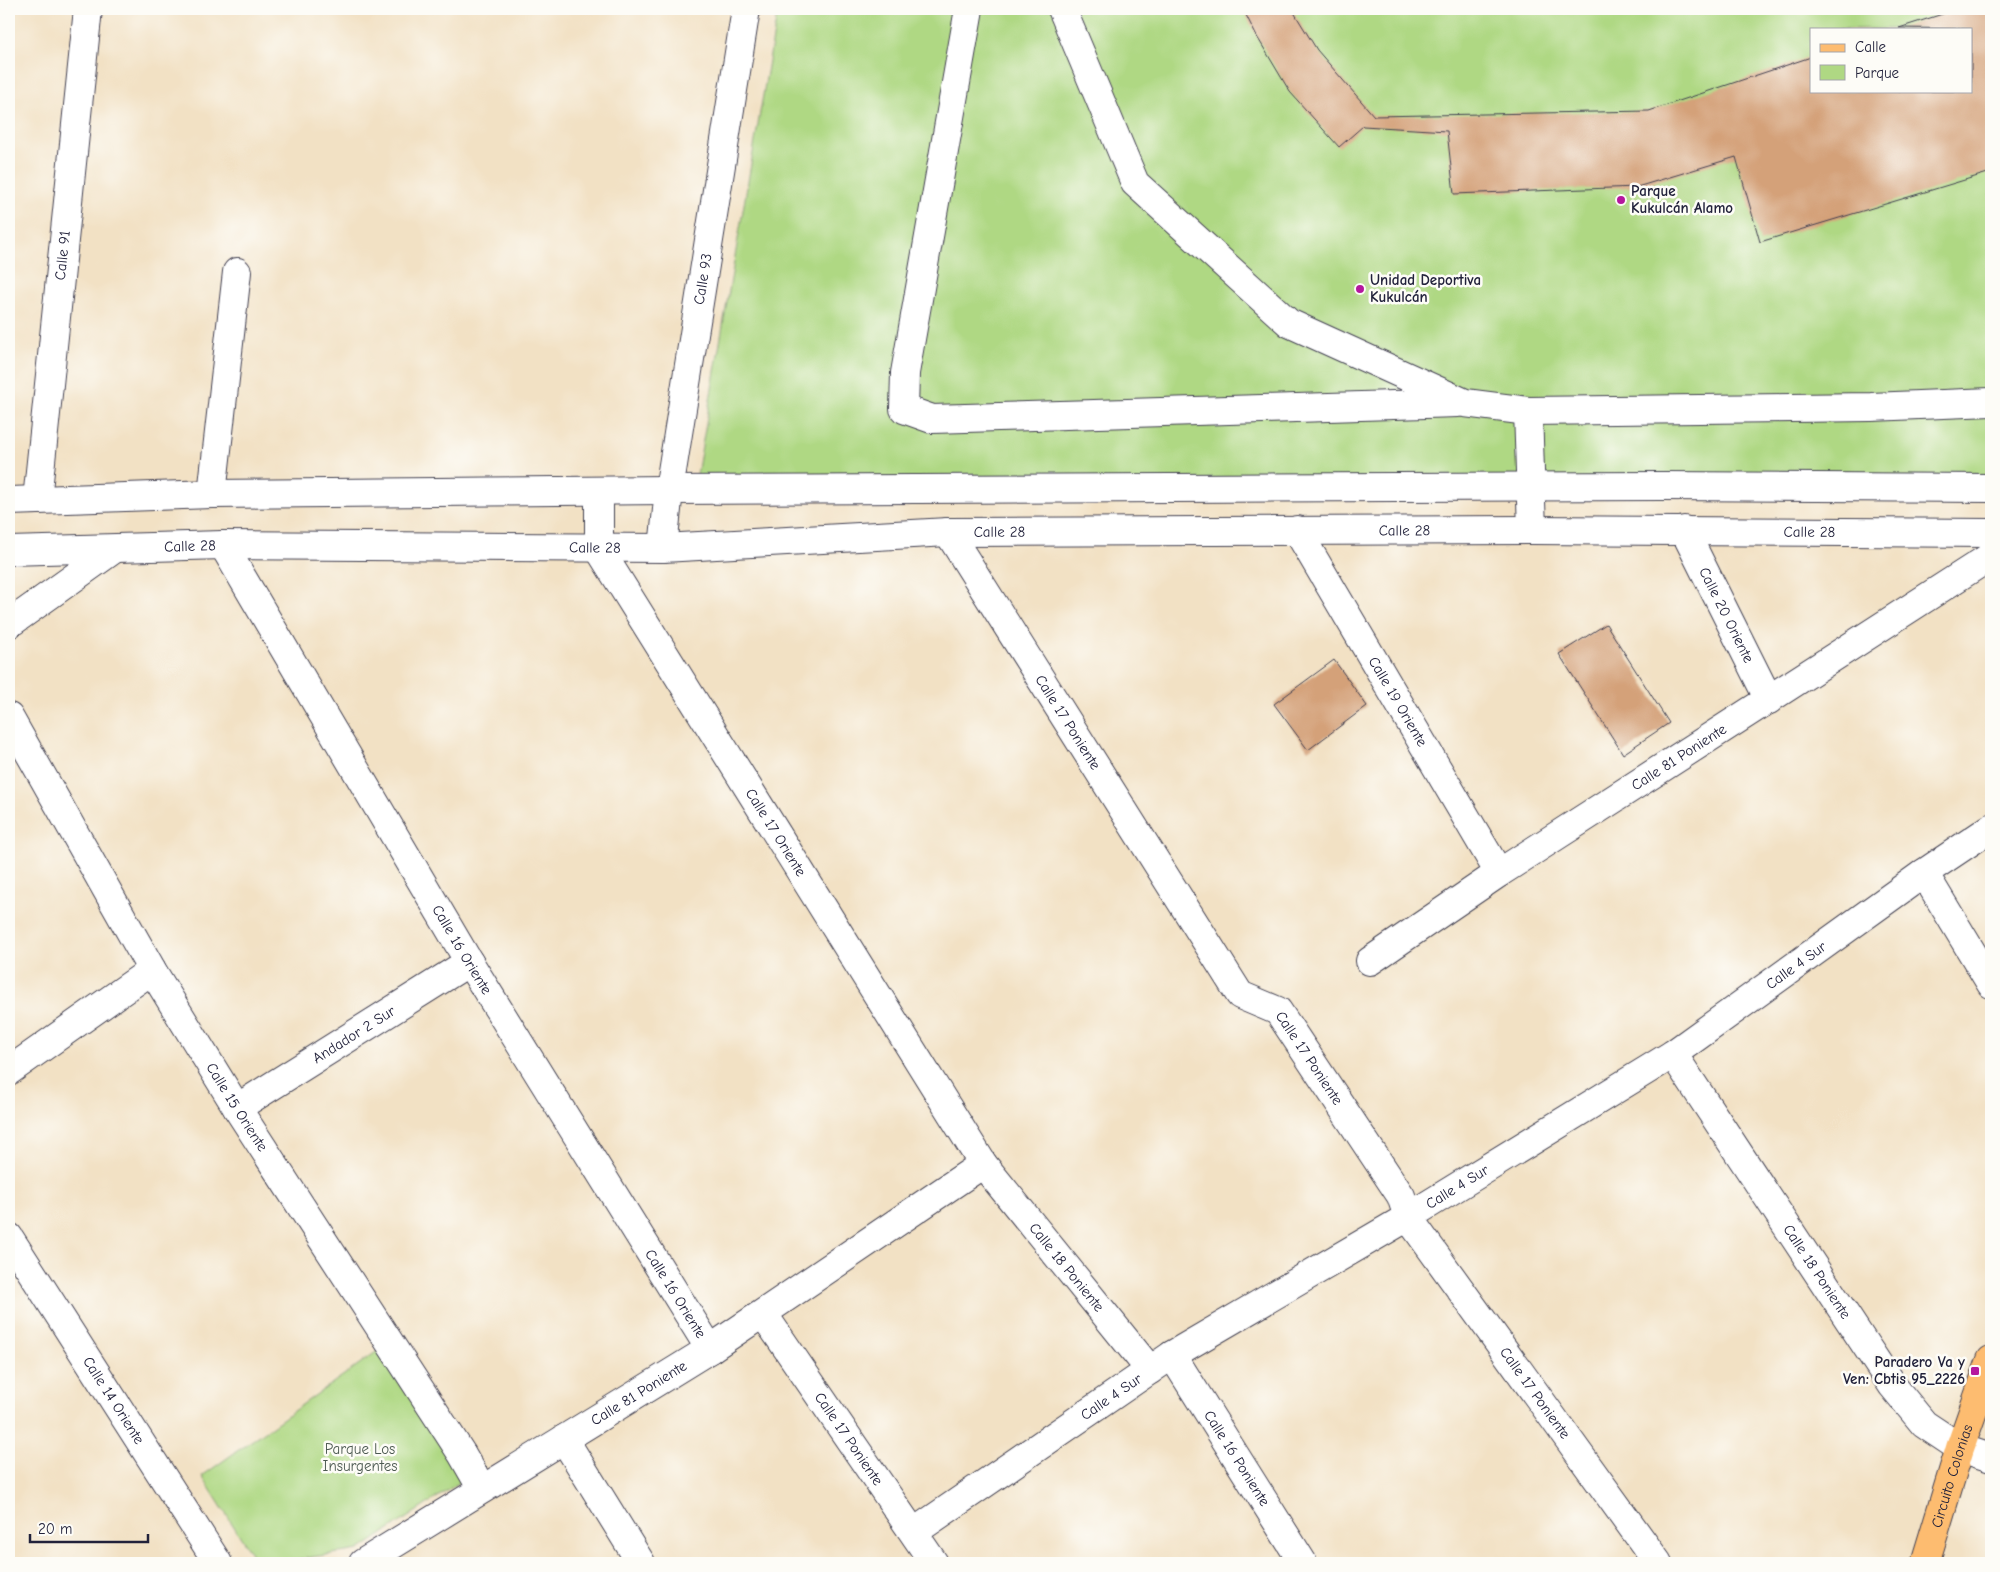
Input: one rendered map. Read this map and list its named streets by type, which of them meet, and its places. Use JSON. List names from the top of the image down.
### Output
{
  "streets": {
    "main road": ["Circuito Colonias"],
    "street": [
      "Calle 91",
      "Calle 93",
      "Calle 28",
      "Calle 20 Oriente",
      "Calle 19 Oriente",
      "Calle 17 Poniente",
      "Calle 81 Poniente",
      "Calle 17 Oriente",
      "Calle 16 Oriente",
      "Calle 4 Sur",
      "Andador 2 Sur",
      "Calle 15 Oriente",
      "Calle 18 Poniente",
      "Calle 14 Oriente",
      "Calle 16 Poniente"
    ]
  },
  "crossings": [
    ["Calle 93", "Calle 28"],
    ["Calle 28", "Calle 20 Oriente"],
    ["Calle 28", "Calle 19 Oriente"],
    ["Calle 28", "Calle 17 Poniente"],
    ["Calle 28", "Calle 17 Oriente"],
    ["Calle 28", "Calle 16 Oriente"],
    ["Calle 20 Oriente", "Calle 81 Poniente"],
    ["Calle 19 Oriente", "Calle 81 Poniente"],
    ["Calle 17 Poniente", "Calle 81 Poniente"],
    ["Calle 17 Poniente", "Calle 4 Sur"],
    ["Calle 81 Poniente", "Calle 17 Oriente"],
    ["Calle 81 Poniente", "Calle 16 Oriente"],
    ["Calle 81 Poniente", "Calle 15 Oriente"],
    ["Calle 81 Poniente", "Calle 18 Poniente"],
    ["Calle 17 Oriente", "Calle 18 Poniente"],
    ["Calle 16 Oriente", "Andador 2 Sur"],
    ["Calle 4 Sur", "Calle 18 Poniente"],
    ["Calle 4 Sur", "Calle 16 Poniente"],
    ["Andador 2 Sur", "Calle 15 Oriente"],
    ["Calle 18 Poniente", "Circuito Colonias"]
  ],
  "parks": ["Parque Los Insurgentes"],
  "places": {
    "other": ["Parque Kukulcán Alamo", "Unidad Deportiva Kukulcán"],
    "transit": ["Paradero Va y Ven: Cbtis 95_2226"]
  },
  "legend": ["Calle", "Parque"],
  "scale_bar": "20 m"
}
